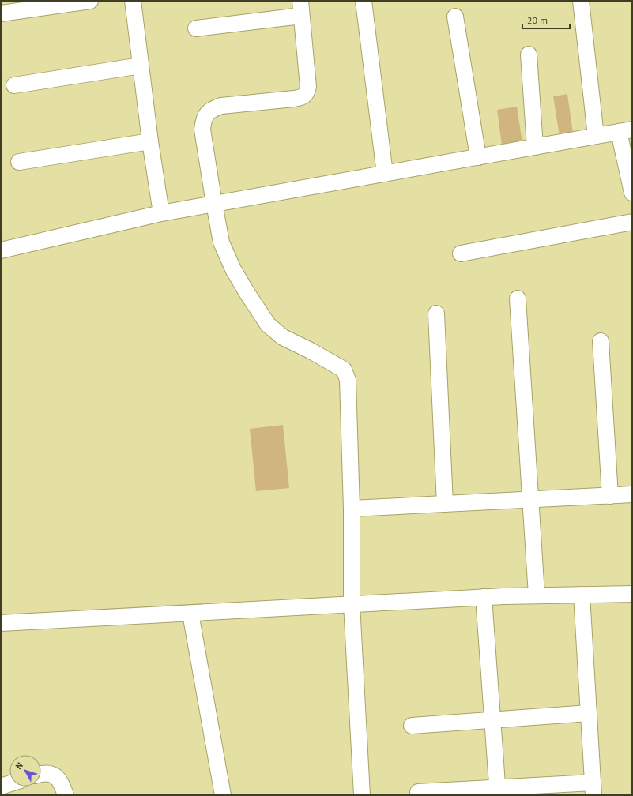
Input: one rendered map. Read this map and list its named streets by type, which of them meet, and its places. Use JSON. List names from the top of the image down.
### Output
{
  "scale_bar": "20 m",
  "north": "top left"
}
